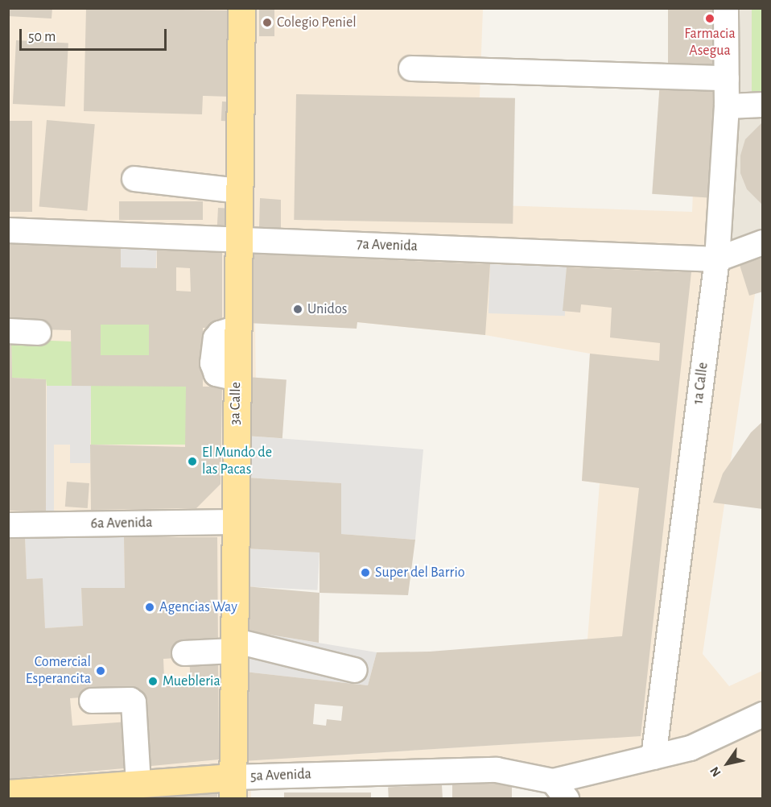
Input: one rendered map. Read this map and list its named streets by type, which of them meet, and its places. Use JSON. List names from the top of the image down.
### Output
{
  "streets": {
    "main road": ["3a Calle", "5a Avenida"],
    "street": ["7a Avenida", "1a Calle", "6a Avenida"]
  },
  "crossings": [
    ["7a Avenida", "1a Calle"],
    ["7a Avenida", "3a Calle"],
    ["1a Calle", "5a Avenida"],
    ["3a Calle", "6a Avenida"],
    ["3a Calle", "5a Avenida"]
  ],
  "places": [
    "Farmacia Asegua",
    "Colegio Peniel",
    "Unidos",
    "El Mundo de las Pacas",
    "Super del Barrio",
    "Agencias Way",
    "Comercial Esperancita",
    "Muebleria"
  ],
  "scale_bar": "50 m",
  "north": "bottom left"
}
